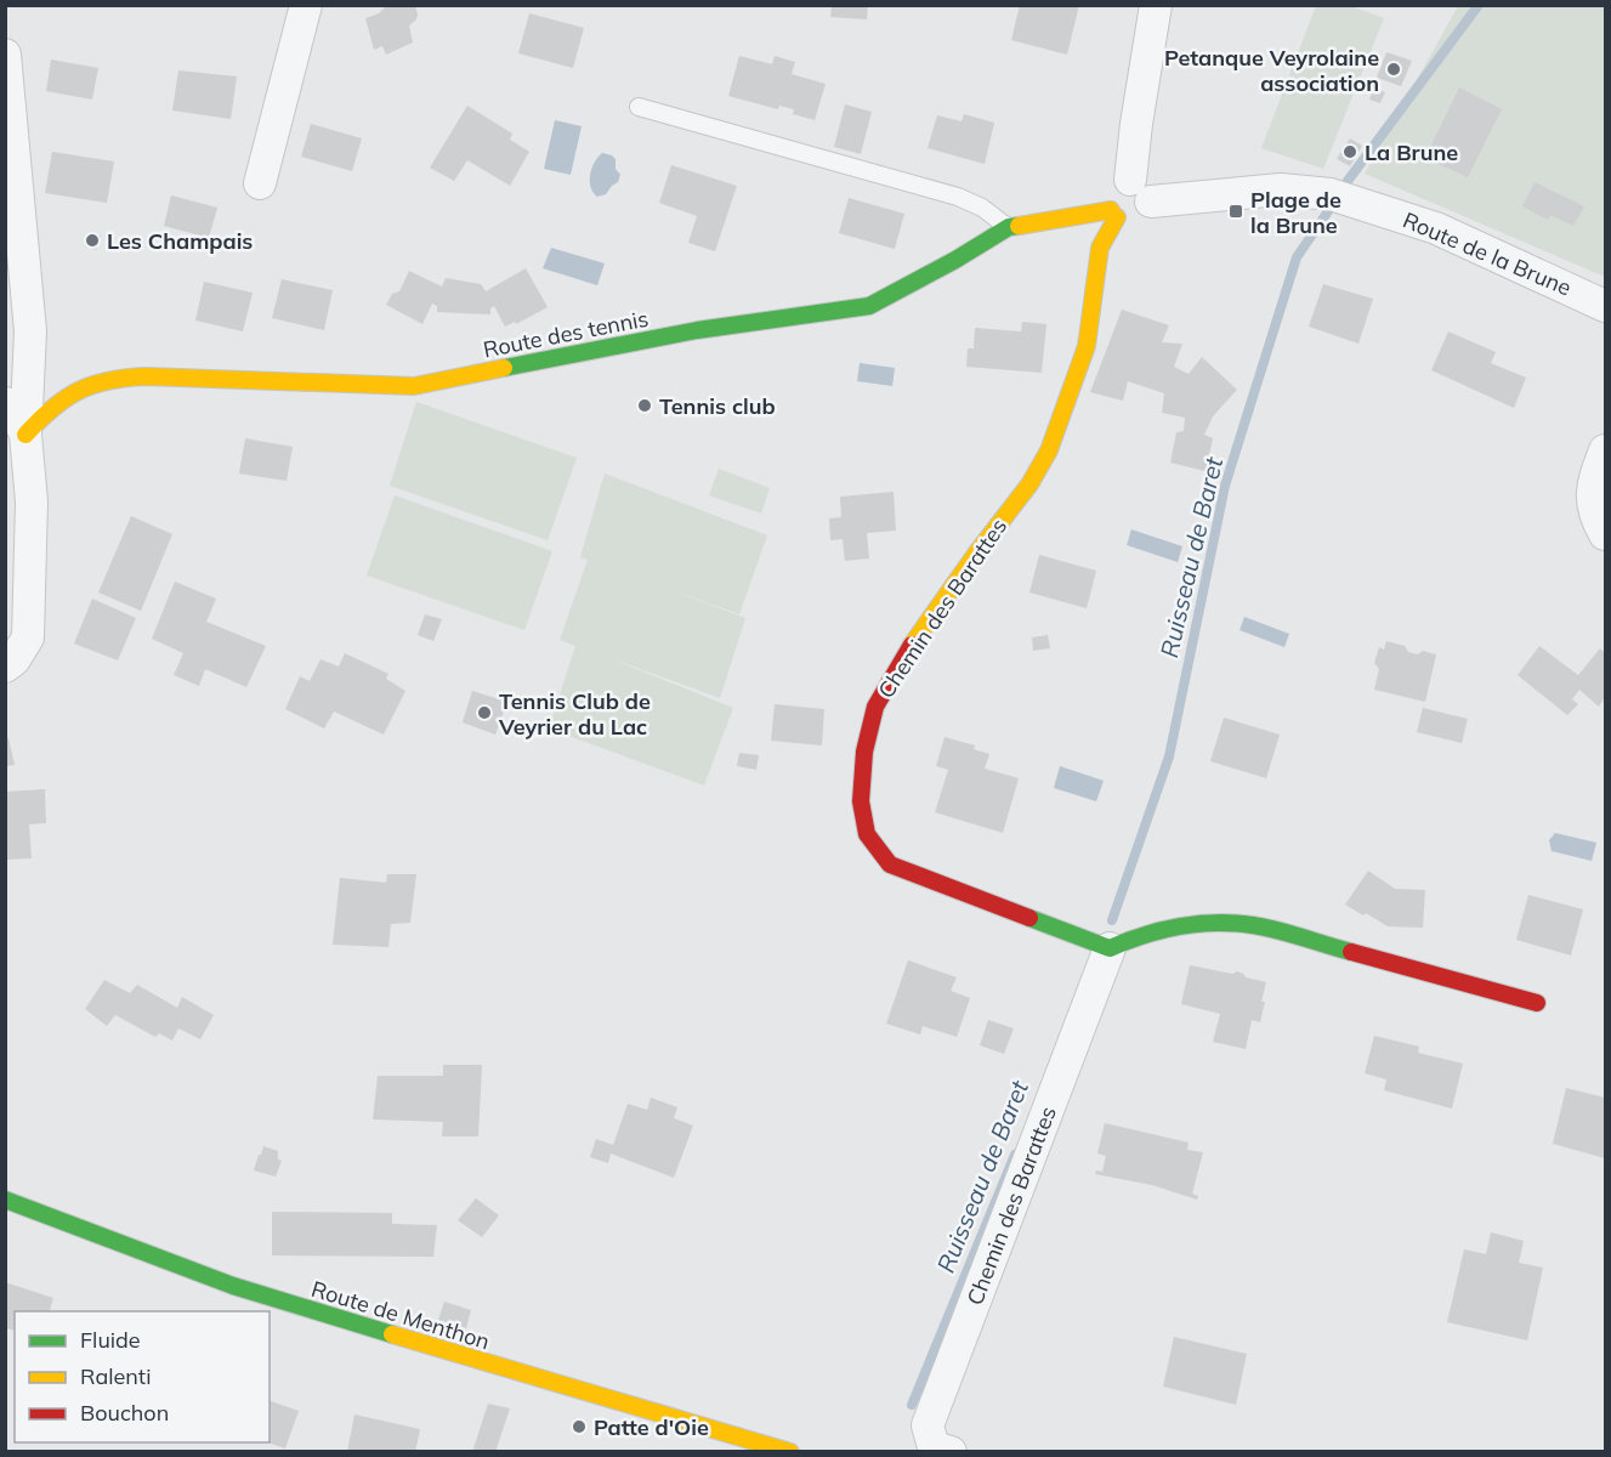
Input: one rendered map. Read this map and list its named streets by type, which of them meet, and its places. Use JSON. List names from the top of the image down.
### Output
{
  "streets": {
    "street": [
      "Route de la Brune",
      "Route des tennis",
      "Chemin des Barattes",
      "Route de Menthon"
    ]
  },
  "crossings": [
    ["Route des tennis", "Chemin des Barattes"]
  ],
  "water": ["Ruisseau de Baret"],
  "places": {
    "other": [
      "Petanque Veyrolaine association",
      "La Brune",
      "Les Champais",
      "Tennis club",
      "Tennis Club de Veyrier du Lac",
      "Patte d'Oie"
    ],
    "transit": ["Plage de la Brune"]
  },
  "legend": ["Fluide", "Ralenti", "Bouchon"]
}
